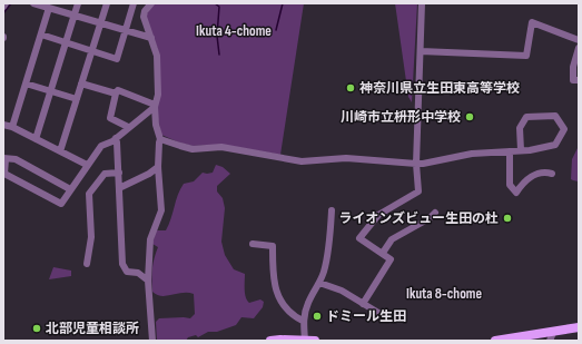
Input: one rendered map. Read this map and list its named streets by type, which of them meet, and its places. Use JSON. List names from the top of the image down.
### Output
{
  "districts": ["Ikuta 4-chome", "Ikuta 8-chome"],
  "places": [
    "神奈川県立生田東高等学校",
    "川崎市立枡形中学校",
    "ライオンズビュー生田の杜",
    "ドミール生田",
    "北部児童相談所"
  ]
}
